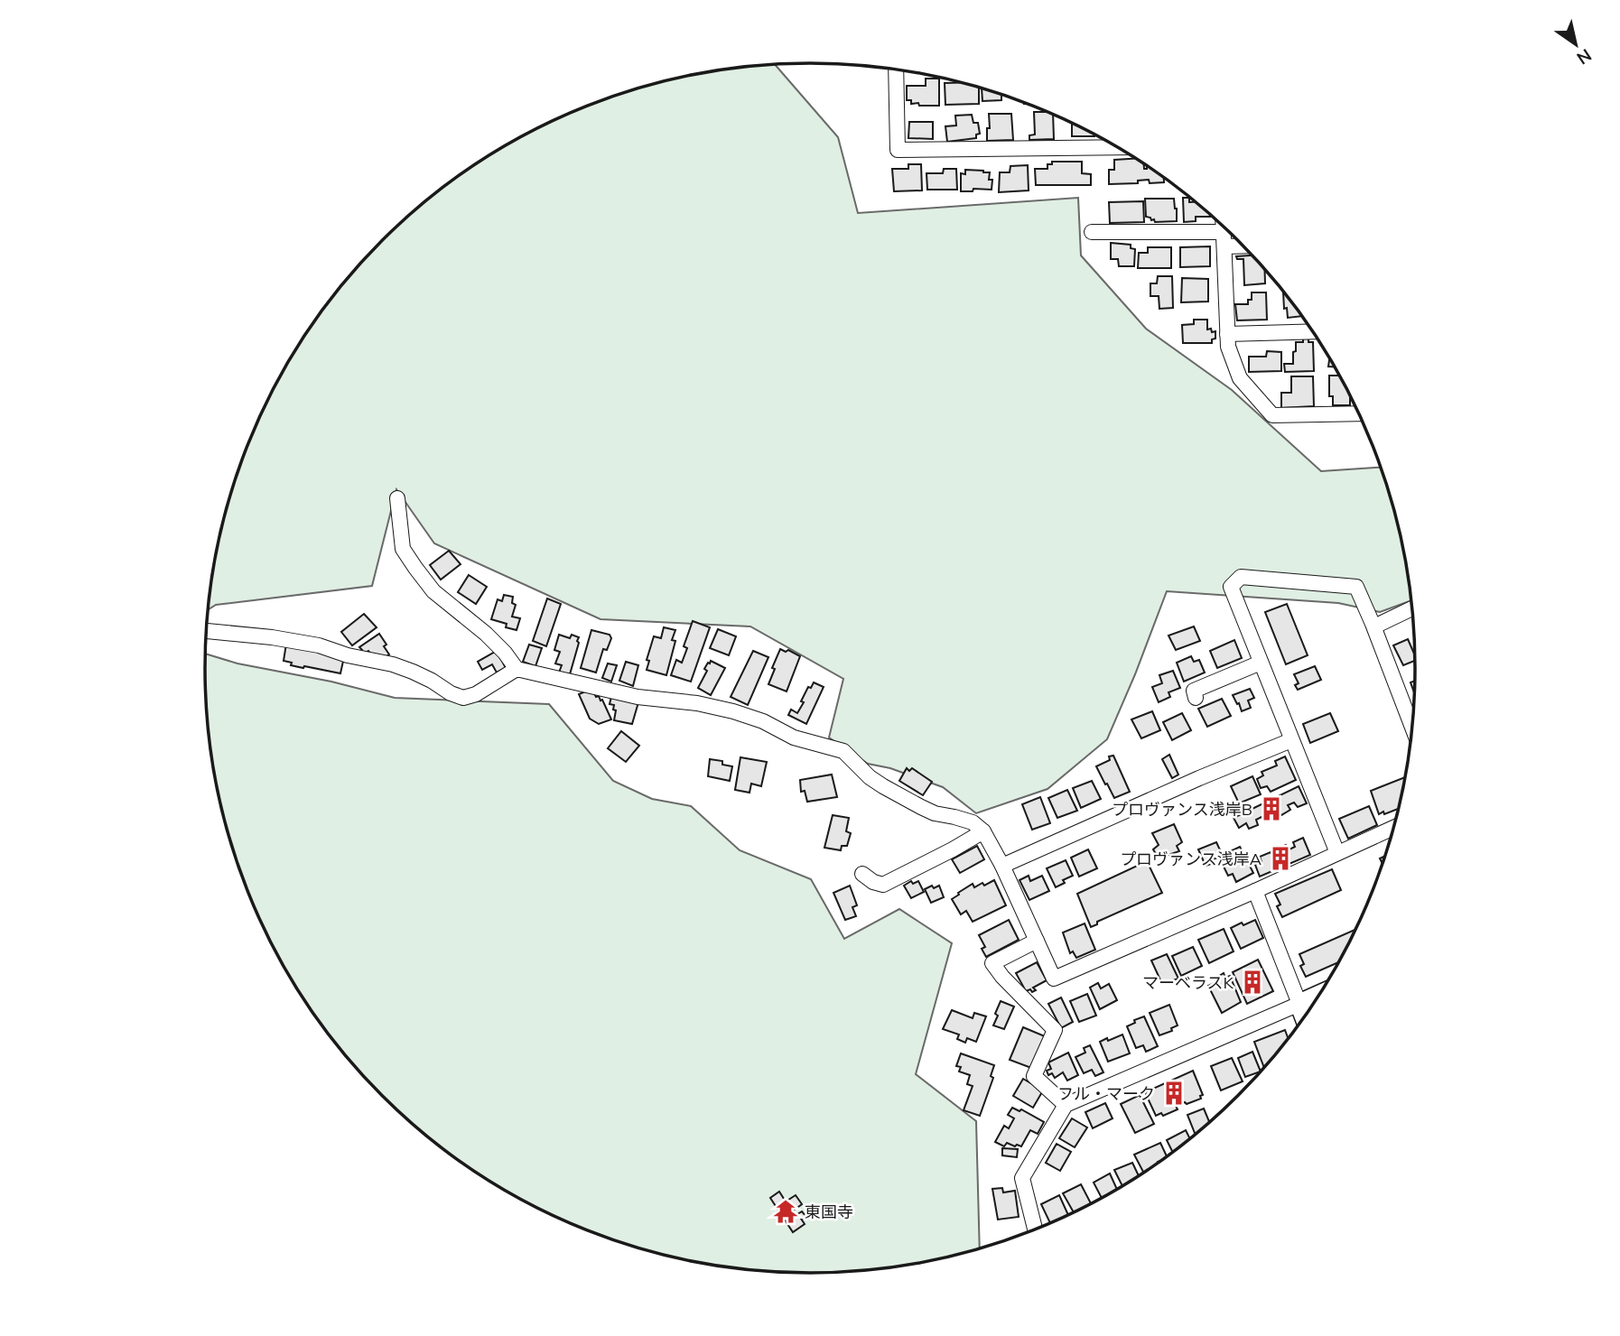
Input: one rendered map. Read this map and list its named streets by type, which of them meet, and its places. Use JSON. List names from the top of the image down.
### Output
{
  "places": {
    "building": [
      "プロヴァンス浅岸B",
      "プロヴァンス浅岸A",
      "マーベラスK",
      "フル・マーク"
    ],
    "temple": ["東国寺"]
  },
  "north": "bottom right"
}
